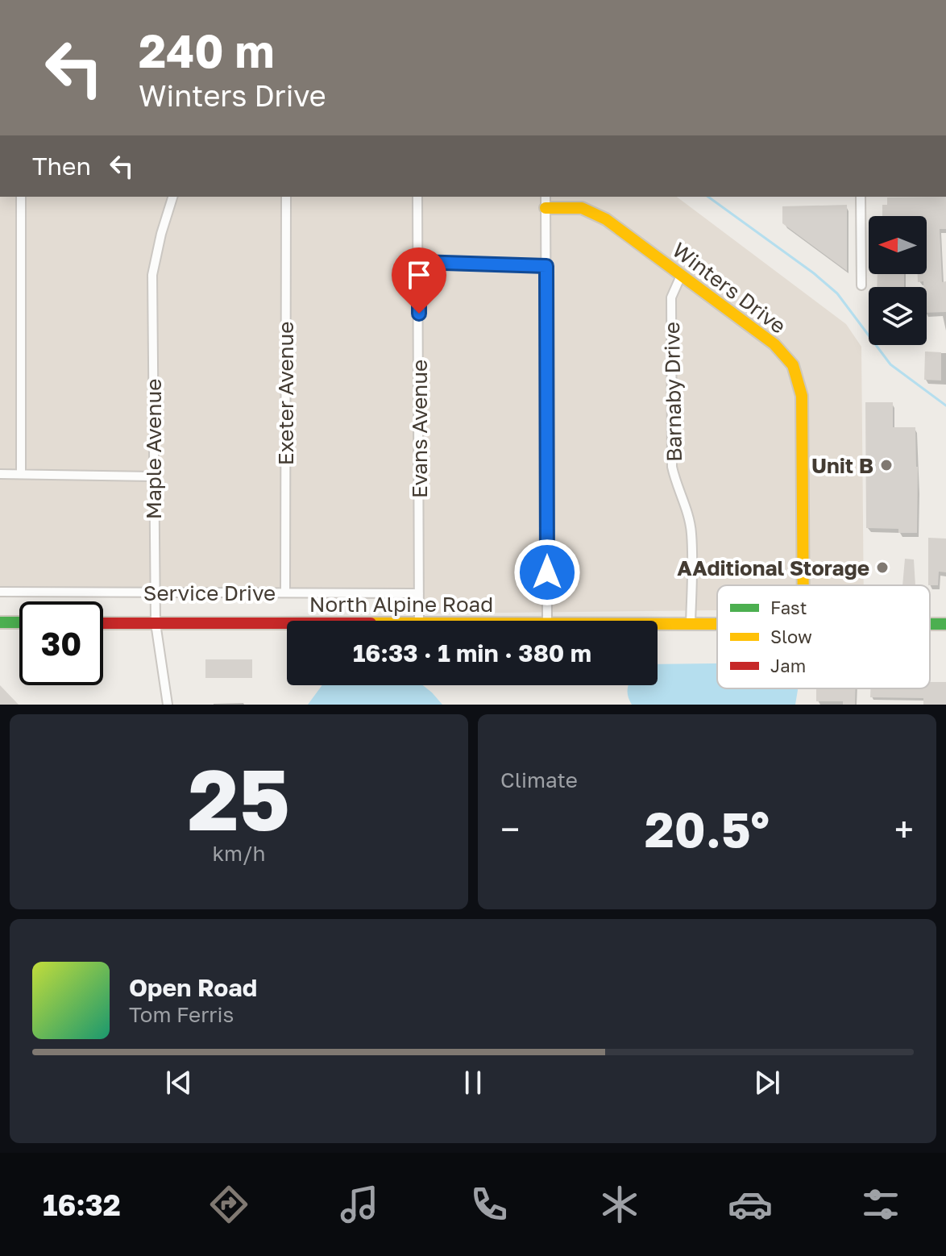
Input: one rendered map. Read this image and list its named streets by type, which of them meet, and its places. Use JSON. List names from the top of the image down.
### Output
{
  "streets": {
    "main road": ["Winters Drive", "North Alpine Road"],
    "street": [
      "Barnaby Drive",
      "Exeter Avenue",
      "Evans Avenue",
      "Maple Avenue",
      "Service Drive"
    ]
  },
  "crossings": [
    ["Winters Drive", "Barnaby Drive"],
    ["Barnaby Drive", "North Alpine Road"],
    ["Exeter Avenue", "Service Drive"],
    ["Evans Avenue", "Service Drive"],
    ["Maple Avenue", "Service Drive"],
    ["Maple Avenue", "North Alpine Road"]
  ],
  "places": ["Unit B", "AAditional Storage"],
  "legend": ["Fast", "Slow", "Jam"],
  "north": "left",
  "page": {
    "turn": ["240 m", "Winters Drive"],
    "then": "Then",
    "limit": "30",
    "trip": "16:33 · 1 min · 380 m",
    "tile": [
      ["25", "km/h"],
      "Climate"
    ],
    "heat": ["−", "20.5°", "+"],
    "song": ["Open Road", "Tom Ferris"],
    "tabs": "16:32"
  }
}
